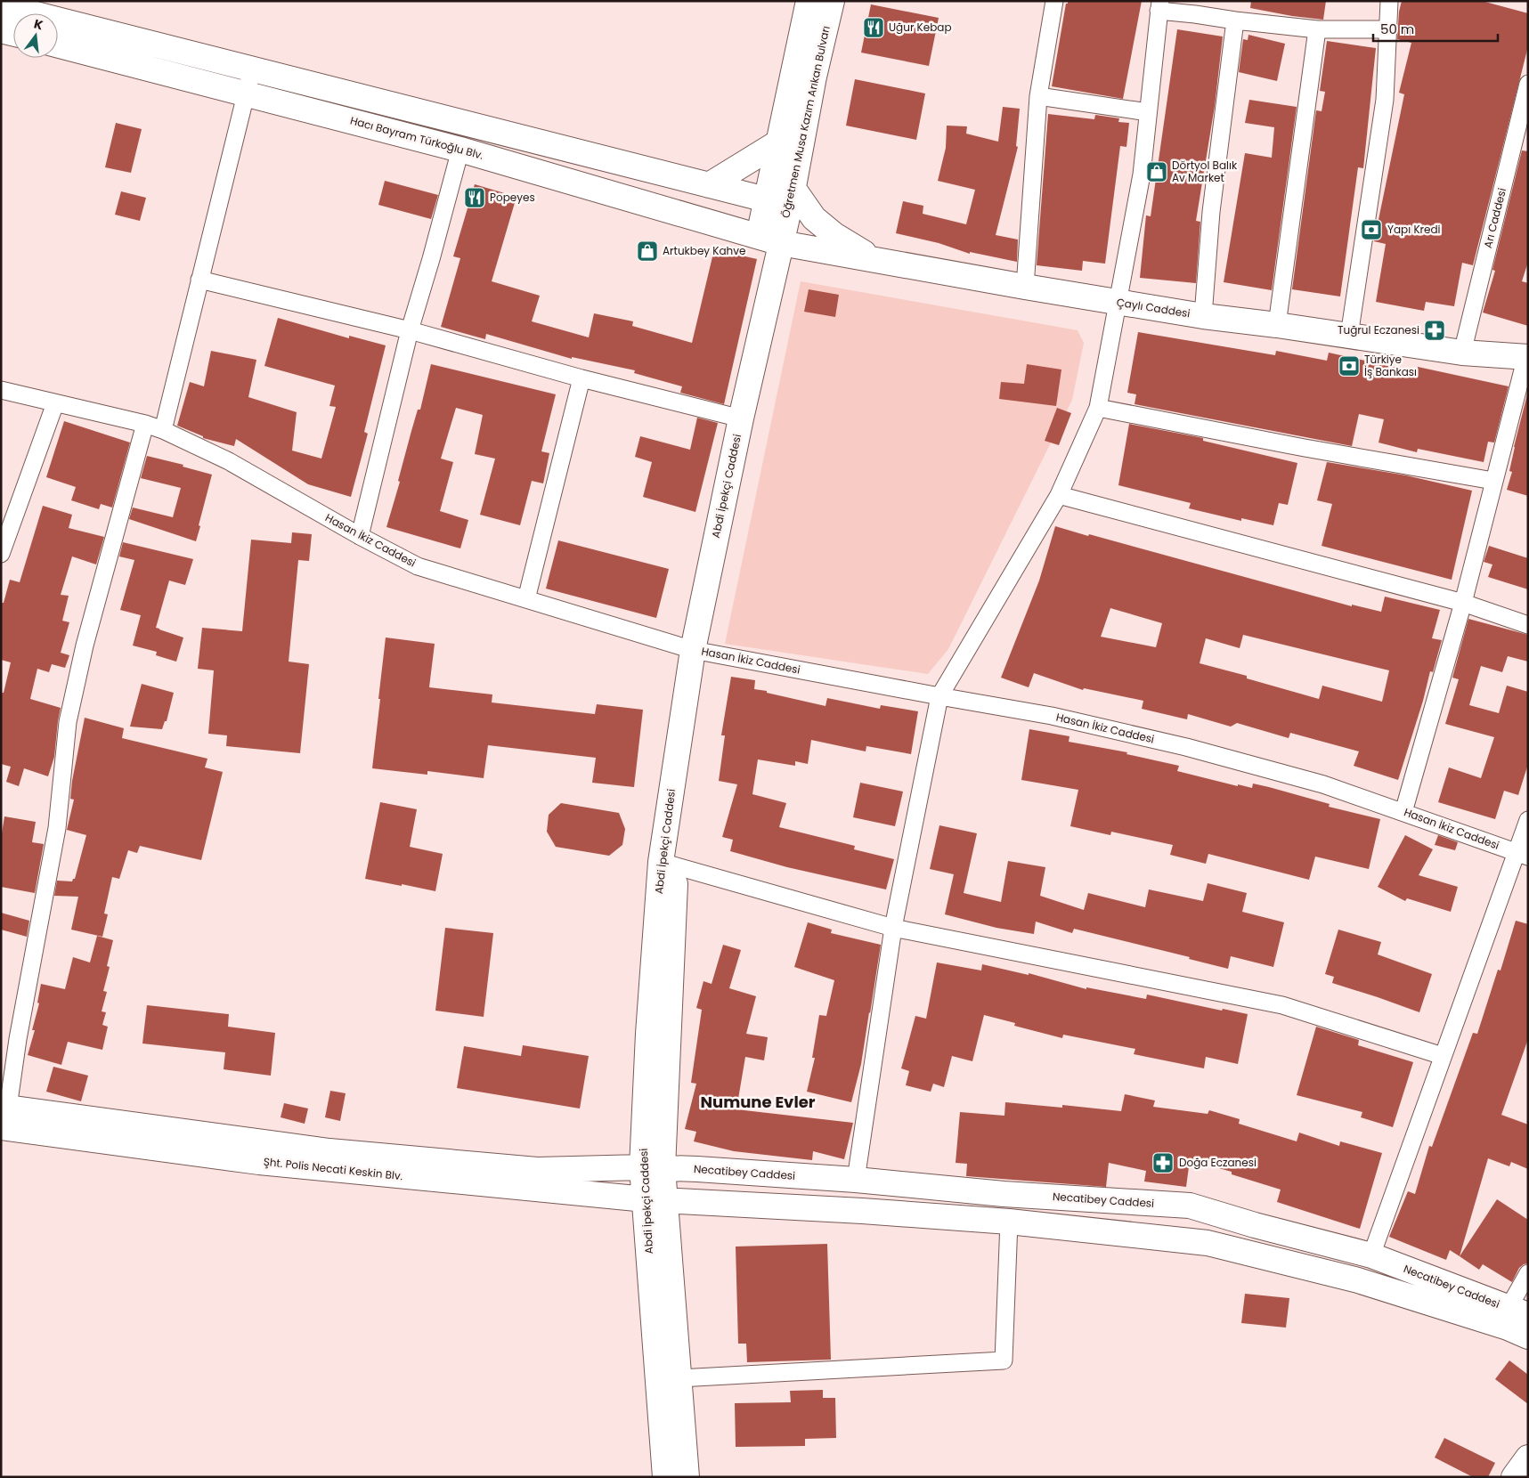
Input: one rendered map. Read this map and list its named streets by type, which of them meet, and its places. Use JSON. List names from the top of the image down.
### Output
{
  "streets": {
    "street": [
      "Öğretmen Musa Kazım Arıkan Bulvarı",
      "Hacı Bayram Türkoğlu Blv.",
      "Arı Caddesi",
      "Çaylı Caddesi",
      "Abdi İpekçi Caddesi",
      "Hasan İkiz Caddesi",
      "Şht. Polis Necati Keskin Blv.",
      "Necatibey Caddesi"
    ]
  },
  "crossings": [
    ["Öğretmen Musa Kazım Arıkan Bulvarı", "Hacı Bayram Türkoğlu Blv."],
    ["Öğretmen Musa Kazım Arıkan Bulvarı", "Çaylı Caddesi"],
    ["Öğretmen Musa Kazım Arıkan Bulvarı", "Abdi İpekçi Caddesi"],
    ["Hacı Bayram Türkoğlu Blv.", "Çaylı Caddesi"],
    ["Hacı Bayram Türkoğlu Blv.", "Abdi İpekçi Caddesi"],
    ["Arı Caddesi", "Çaylı Caddesi"],
    ["Çaylı Caddesi", "Abdi İpekçi Caddesi"],
    ["Abdi İpekçi Caddesi", "Hasan İkiz Caddesi"],
    ["Abdi İpekçi Caddesi", "Şht. Polis Necati Keskin Blv."],
    ["Abdi İpekçi Caddesi", "Necatibey Caddesi"],
    ["Şht. Polis Necati Keskin Blv.", "Necatibey Caddesi"]
  ],
  "districts": ["Numune Evler"],
  "places": {
    "restaurant": ["Uğur Kebap", "Popeyes"],
    "shop": ["Dörtyol Balık Av Market", "Artukbey Kahve"],
    "bank": ["Yapı Kredi", "Türkiye İş Bankası"],
    "pharmacy": ["Tuğrul Eczanesi", "Doğa Eczanesi"]
  },
  "scale_bar": "50 m",
  "north": "top"
}
